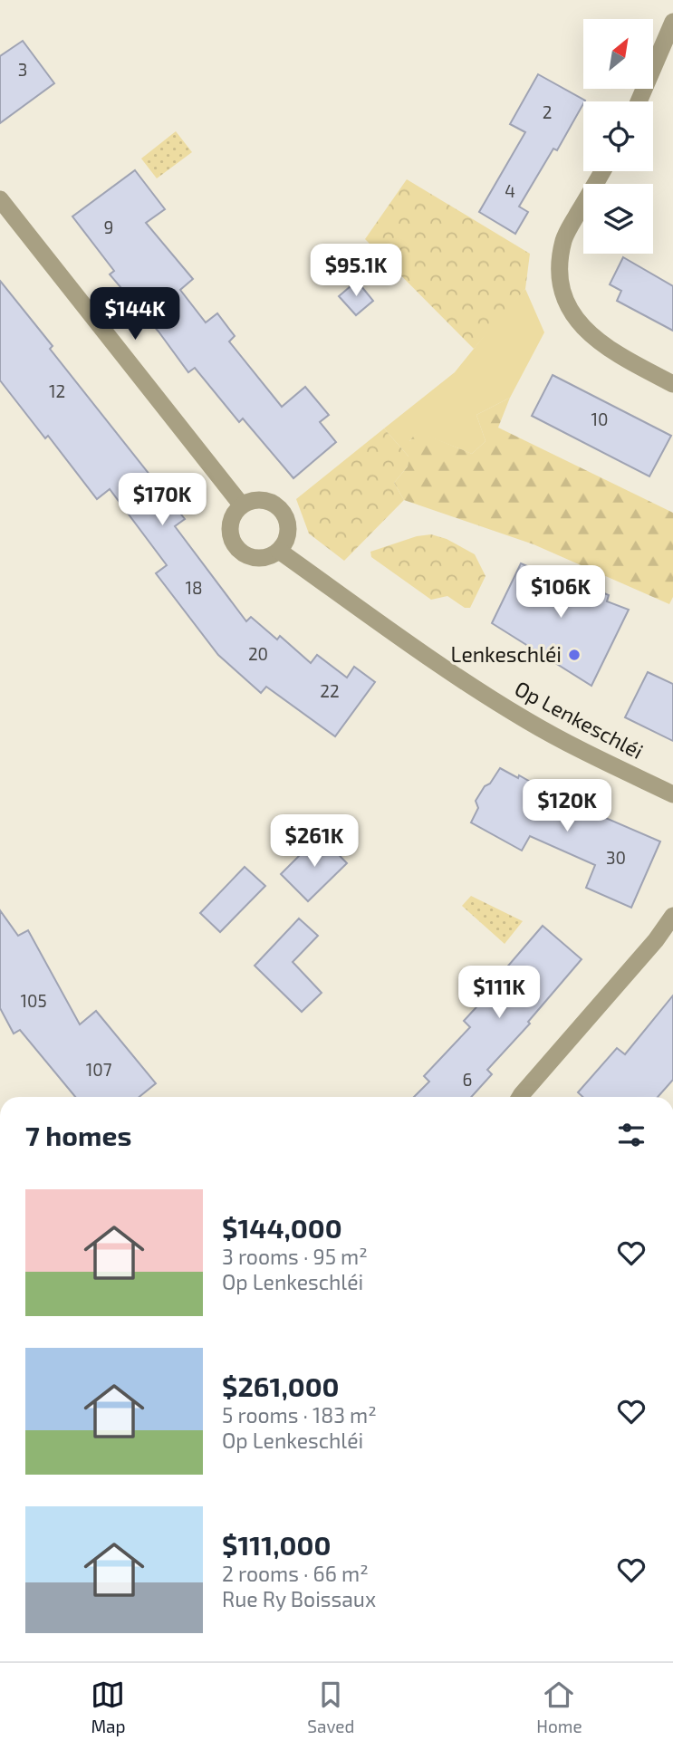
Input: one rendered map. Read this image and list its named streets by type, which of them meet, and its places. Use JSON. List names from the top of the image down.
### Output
{
  "streets": {
    "street": ["Op Lenkeschléi"]
  },
  "places": ["Lenkeschléi"],
  "house_numbers": [
    "3",
    "2",
    "4",
    "9",
    "12",
    "10",
    "18",
    "20",
    "22",
    "30",
    "105",
    "107",
    "6"
  ],
  "north": "top right",
  "page": {
    "price": [
      "$95.1K",
      "$144K",
      "$170K",
      "$106K",
      "$120K",
      "$261K",
      "$111K"
    ],
    "heading": "7 homes",
    "list": [
      {
        "name": "$144,000",
        "note": "3 rooms · 95 m² · Op Lenkeschléi"
      },
      {
        "name": "$261,000",
        "note": "5 rooms · 183 m² · Op Lenkeschléi"
      },
      {
        "name": "$111,000",
        "note": "2 rooms · 66 m² · Rue Ry Boissaux"
      }
    ],
    "tabs": ["Map", "Saved", "Home"]
  }
}
